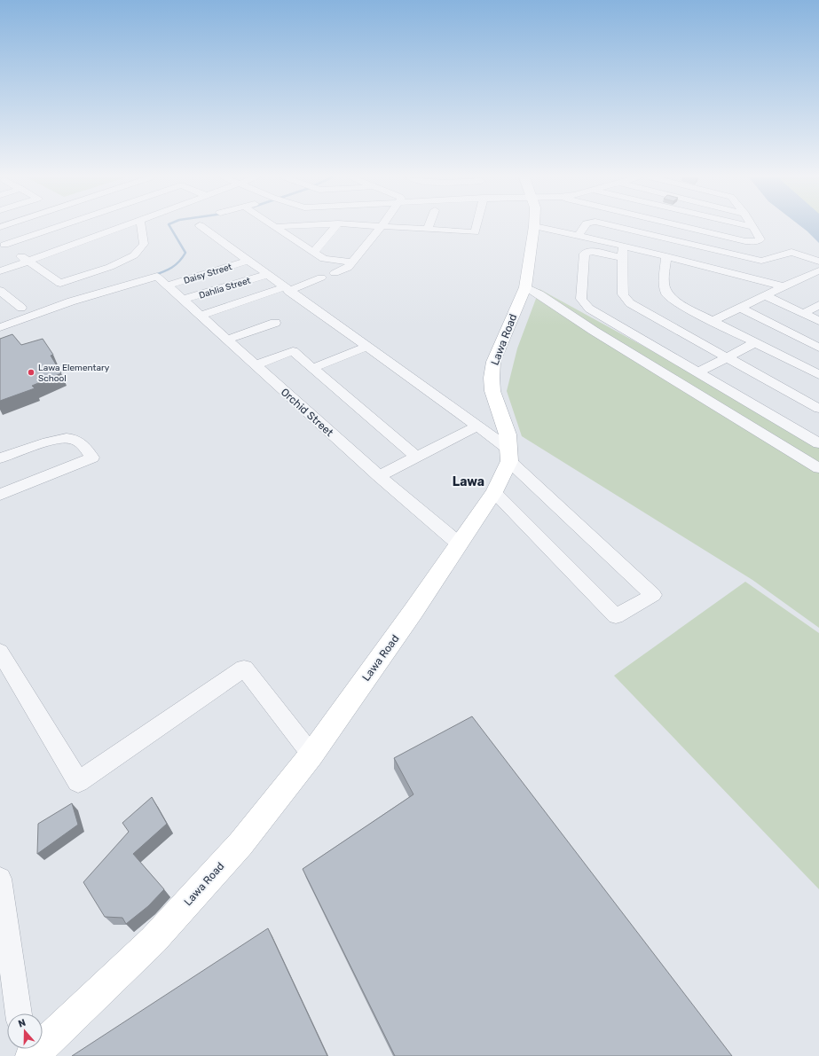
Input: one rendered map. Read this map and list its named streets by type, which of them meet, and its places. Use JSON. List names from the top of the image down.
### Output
{
  "streets": {
    "main road": ["Lawa Road"],
    "street": ["Daisy Street", "Dahlia Street", "Orchid Street"]
  },
  "crossings": [
    ["Daisy Street", "Orchid Street"],
    ["Dahlia Street", "Orchid Street"],
    ["Lawa Road", "Orchid Street"]
  ],
  "districts": ["Lawa"],
  "places": ["Lawa Elementary School"],
  "north": "top"
}
